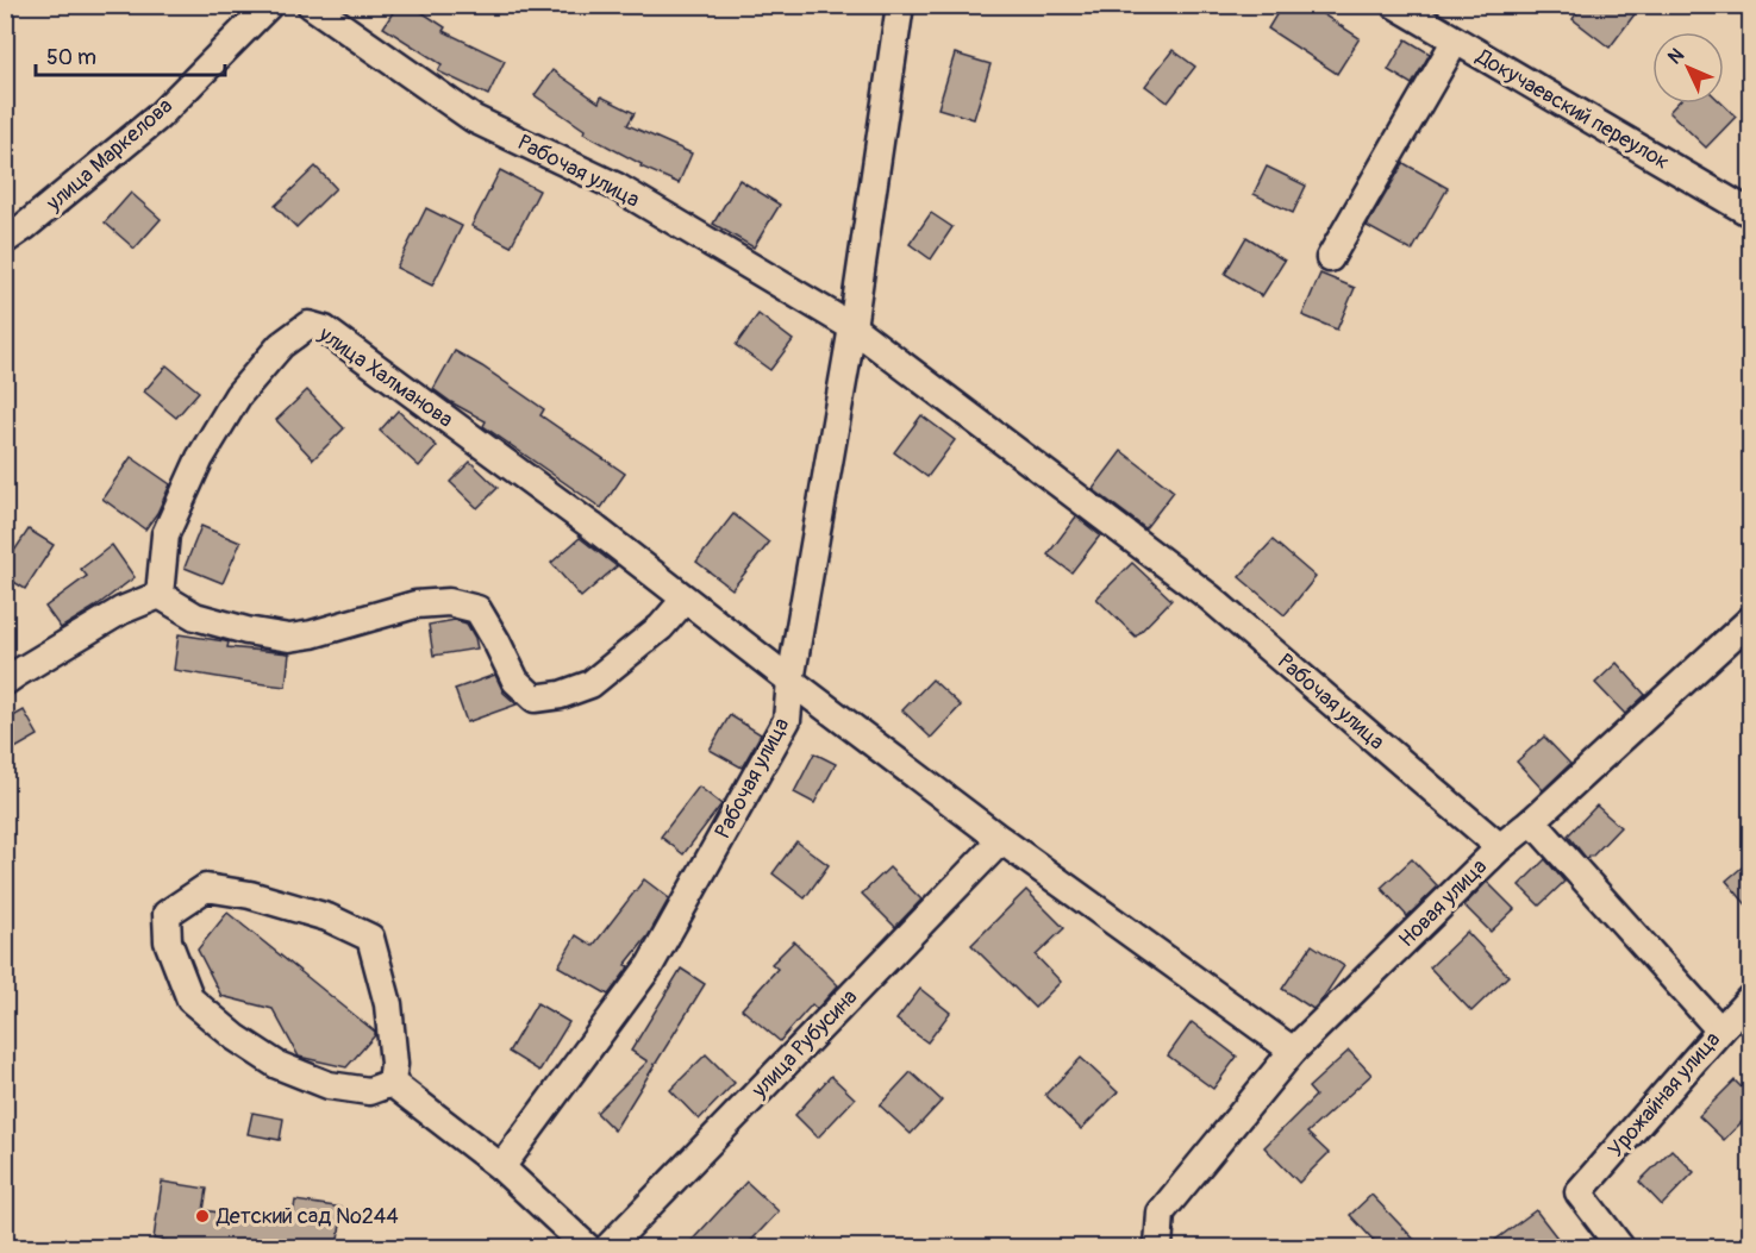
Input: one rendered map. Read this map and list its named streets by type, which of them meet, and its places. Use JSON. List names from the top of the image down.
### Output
{
  "streets": {
    "street": [
      "Докучаевский переулок",
      "улица Маркелова",
      "Рабочая улица",
      "улица Халманова",
      "Новая улица",
      "улица Рубусина",
      "Урожайная улица"
    ]
  },
  "crossings": [
    ["Рабочая улица", "улица Халманова"],
    ["Рабочая улица", "Новая улица"]
  ],
  "places": ["Детский сад №244"],
  "scale_bar": "50 m",
  "north": "top left"
}
